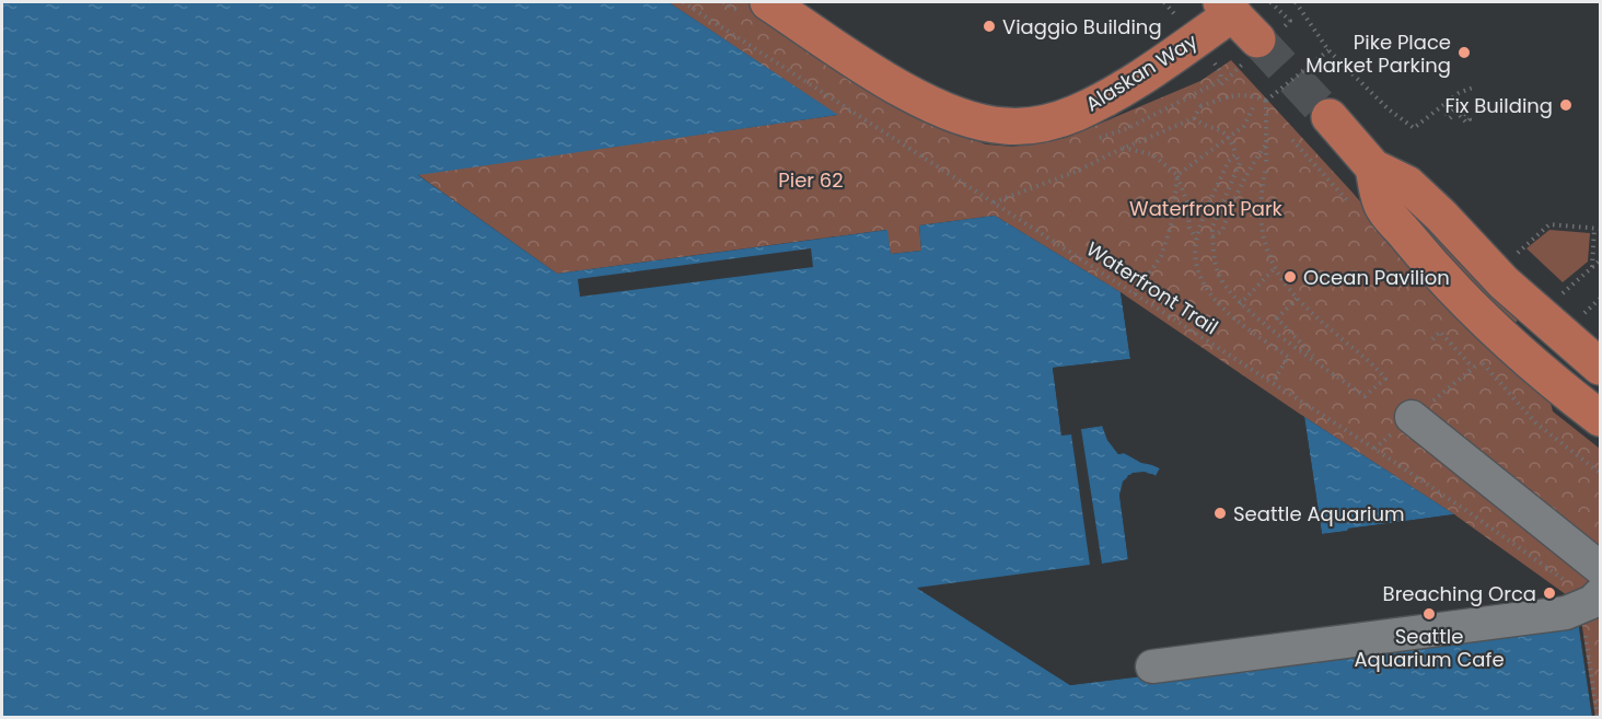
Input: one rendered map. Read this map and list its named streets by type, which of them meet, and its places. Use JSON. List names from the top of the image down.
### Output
{
  "streets": {
    "main road": ["Alaskan Way"],
    "path": ["Waterfront Trail"]
  },
  "parks": ["Pier 62", "Waterfront Park"],
  "places": [
    "Viaggio Building",
    "Pike Place Market Parking",
    "Fix Building",
    "Ocean Pavilion",
    "Seattle Aquarium",
    "Breaching Orca",
    "Seattle Aquarium Cafe"
  ]
}
